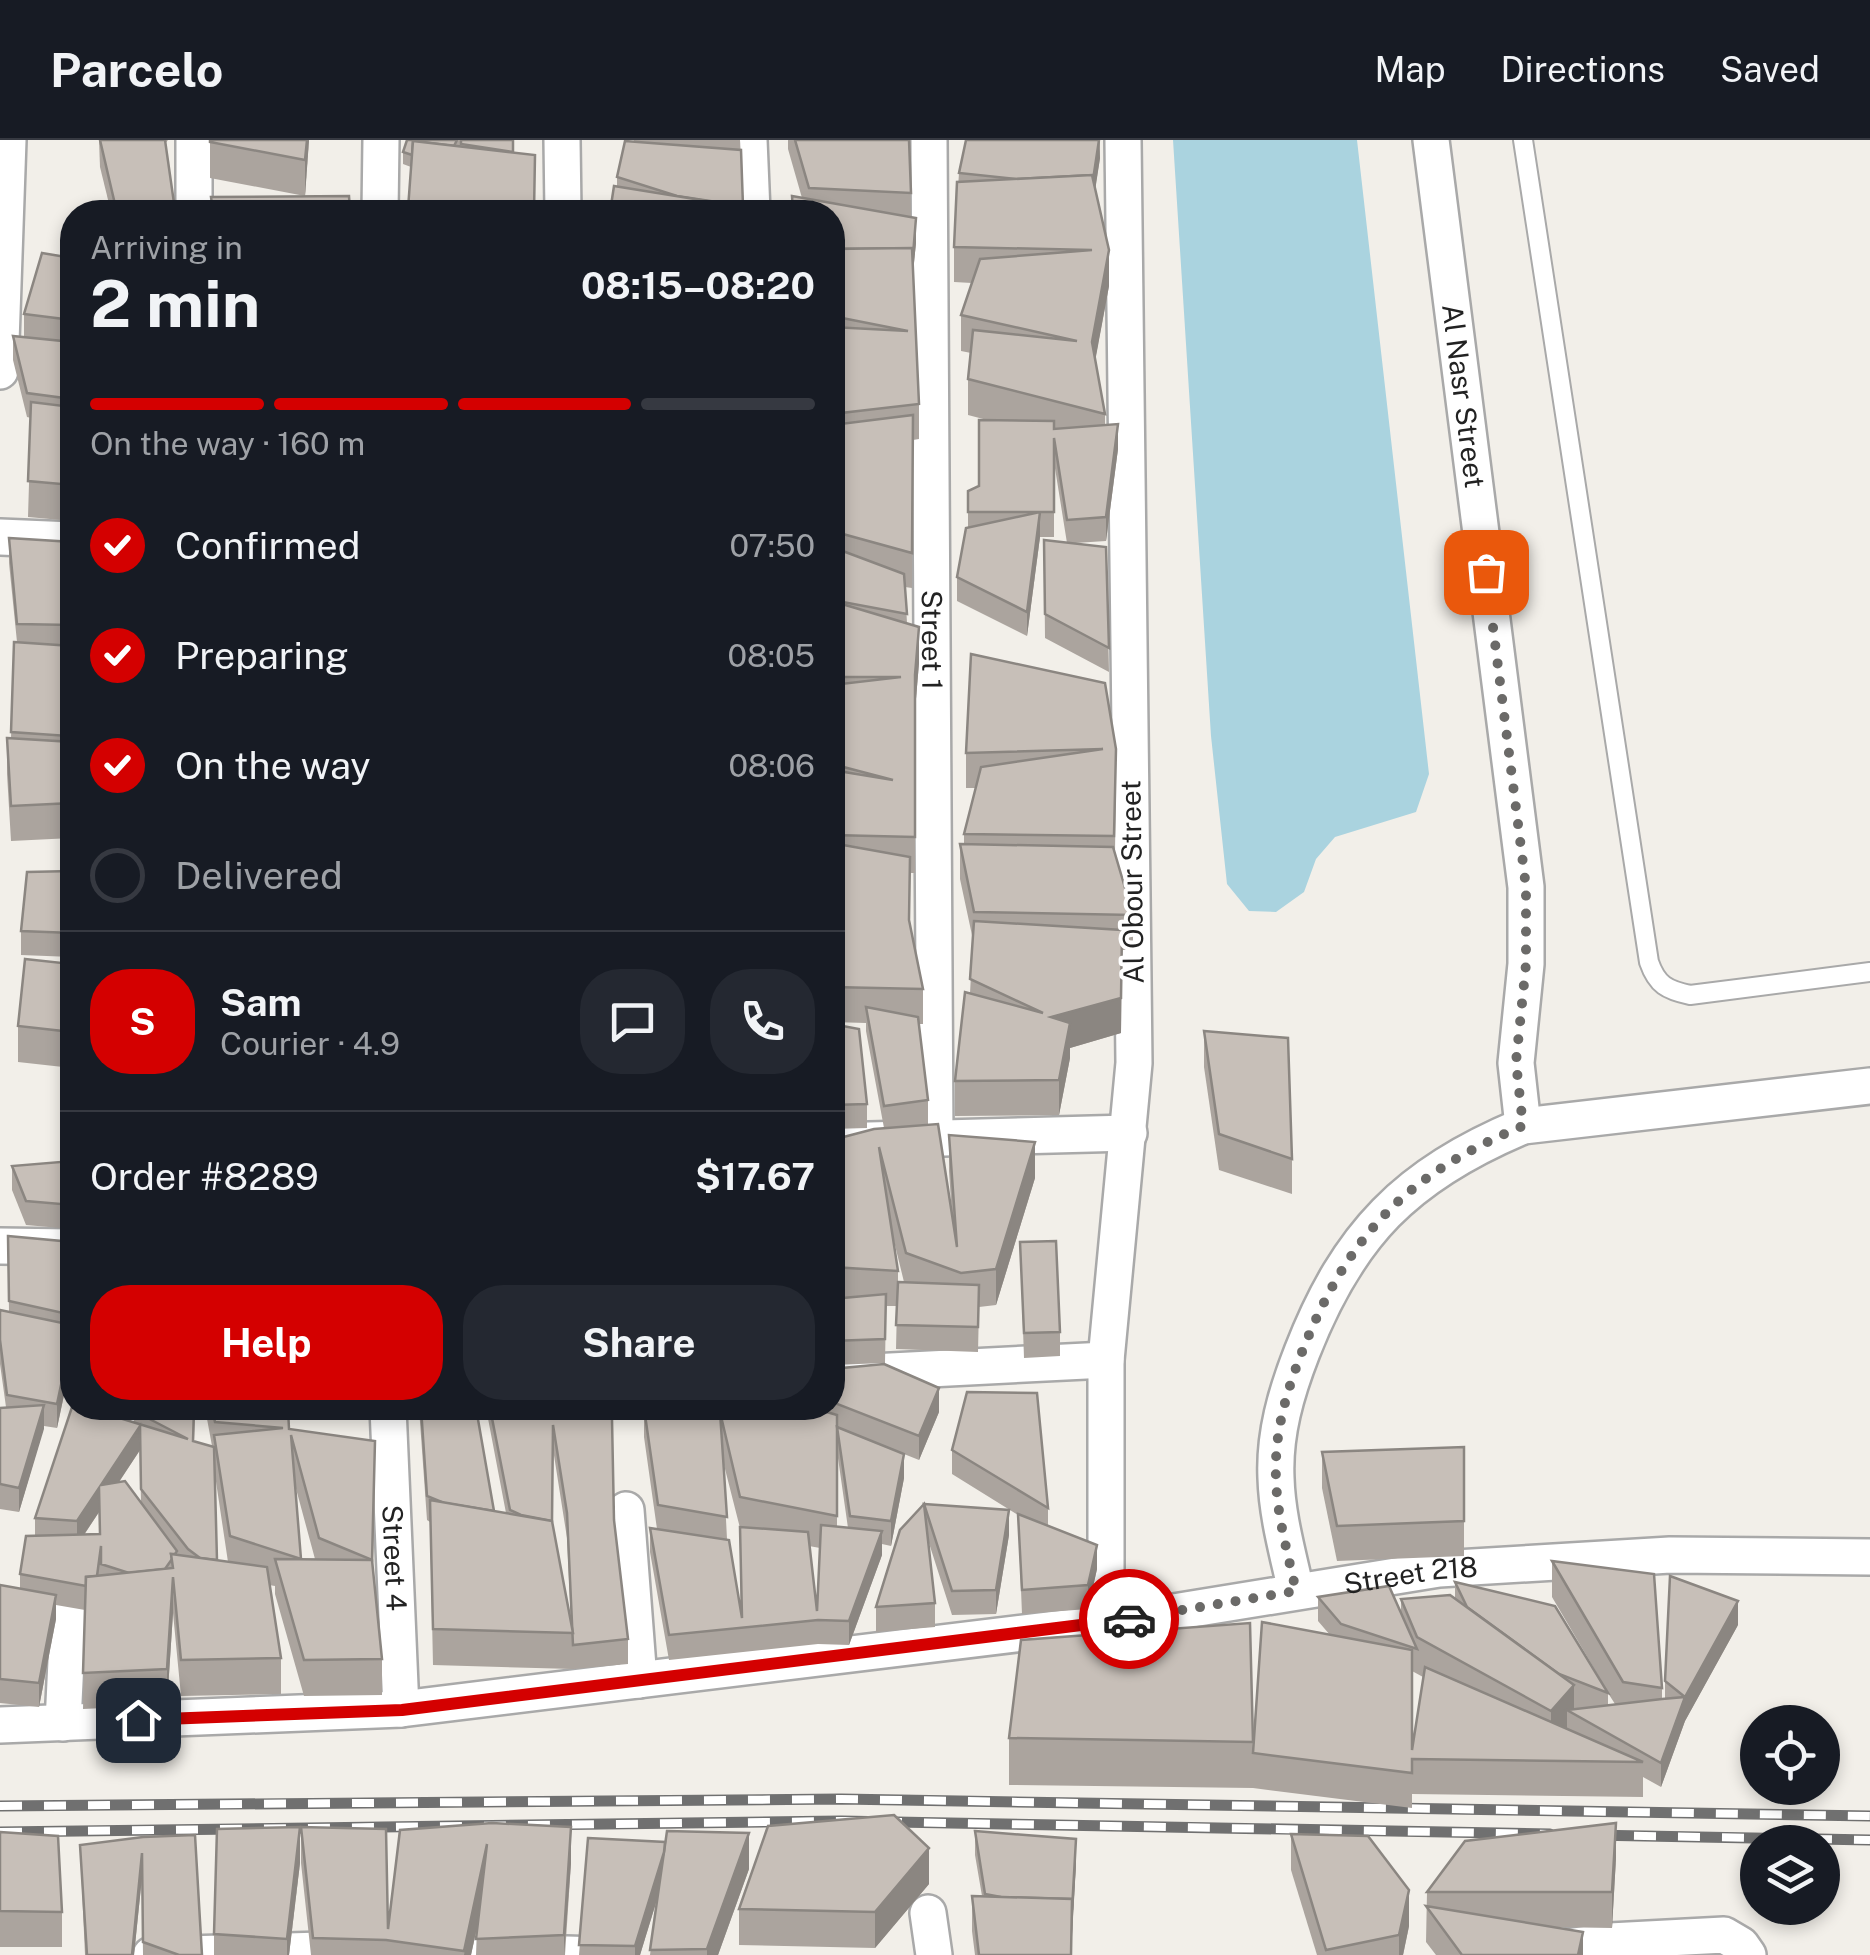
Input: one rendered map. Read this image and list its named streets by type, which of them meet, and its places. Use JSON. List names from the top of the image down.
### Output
{
  "streets": {
    "street": [
      "Al Nasr Street",
      "Street 1",
      "Al Obour Street",
      "Street 4",
      "Street 218"
    ]
  },
  "crossings": [
    ["Al Obour Street", "Street 218"],
    ["Street 4", "Street 218"]
  ],
  "page": {
    "header": "Parcelo",
    "nav": ["Map", "Directions", "Saved"],
    "heading": ["2 min", "Arriving in", "08:15–08:20"],
    "panel": [
      "Sam",
      "Courier · 4.9",
      "Order #8289",
      "$17.67"
    ],
    "bar": "On the way · 160 m",
    "list": [
      ["Confirmed", "07:50"],
      ["Preparing", "08:05"],
      ["On the way", "08:06"],
      "Delivered"
    ],
    "round": "S",
    "buttons": ["Help", "Share"]
  }
}
